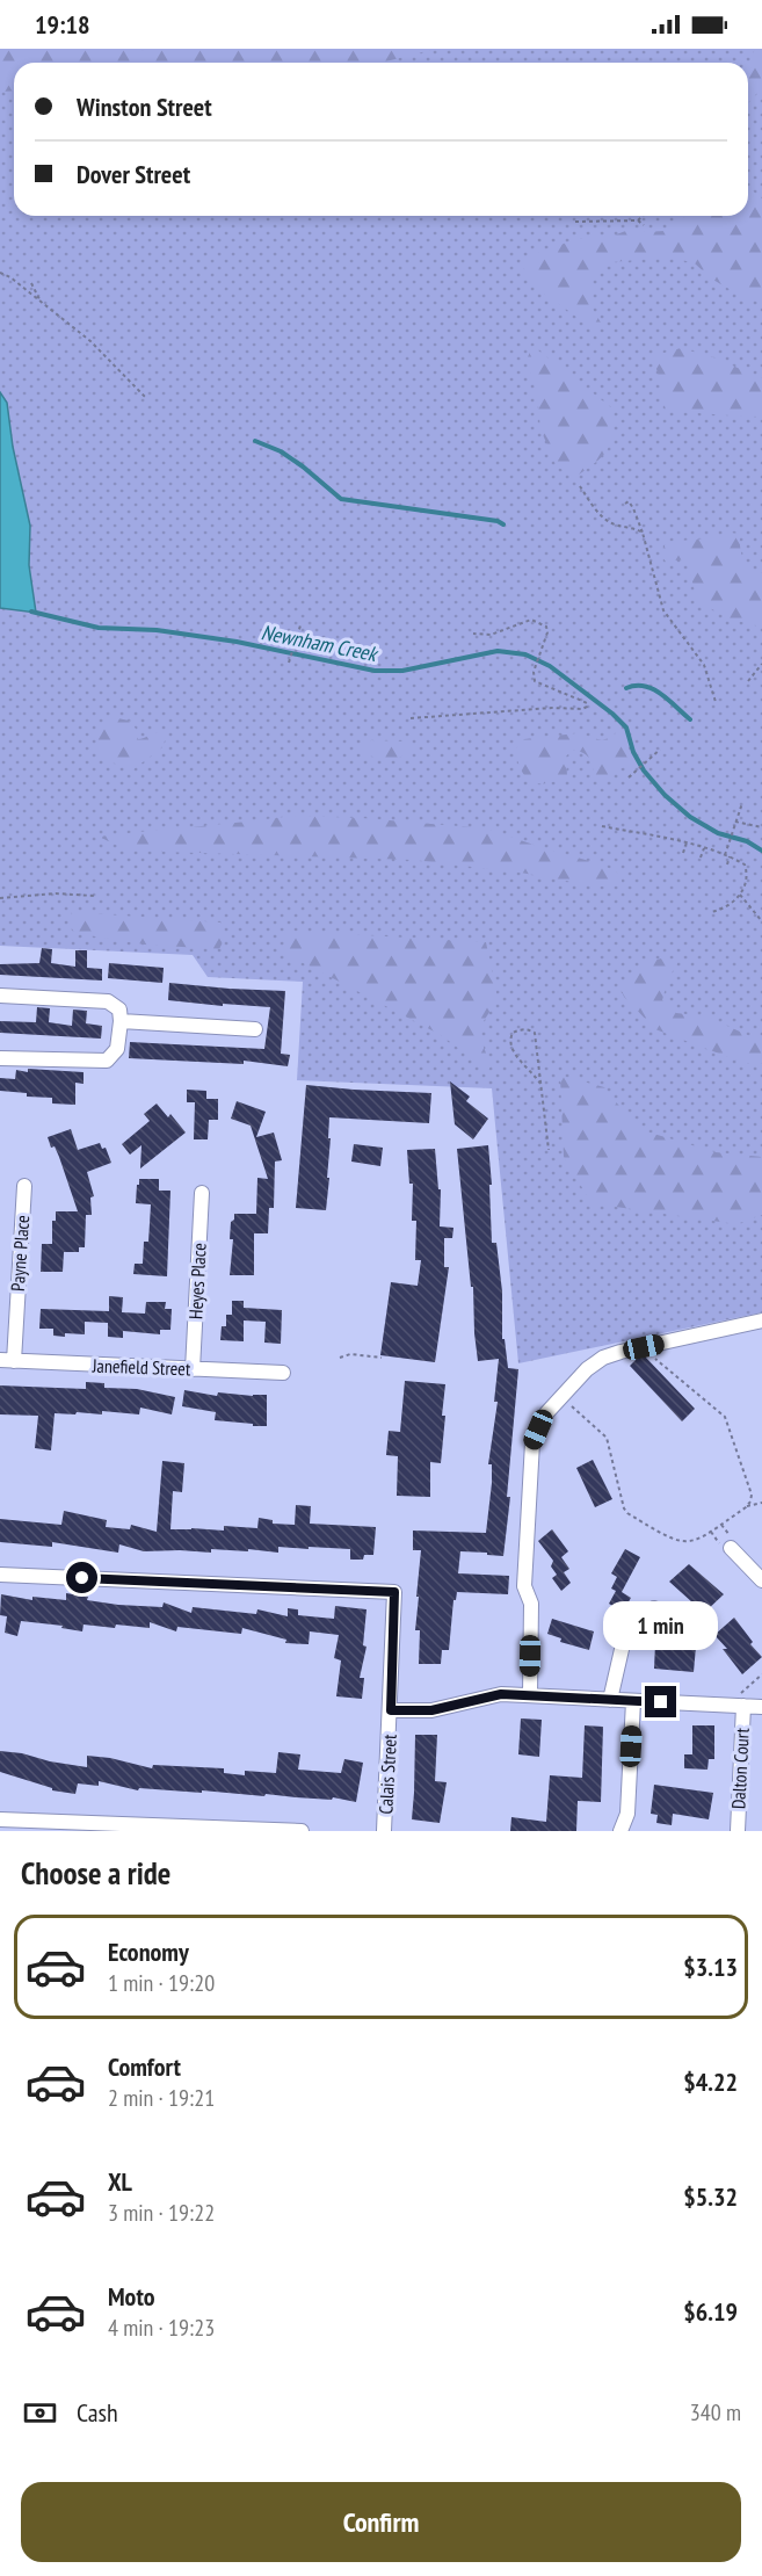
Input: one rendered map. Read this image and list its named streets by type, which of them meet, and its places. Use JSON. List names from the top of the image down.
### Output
{
  "streets": {
    "street": [
      "Payne Place",
      "Heyes Place",
      "Janefield Street",
      "Dalton Court",
      "Calais Street"
    ]
  },
  "crossings": [
    ["Payne Place", "Janefield Street"],
    ["Heyes Place", "Janefield Street"]
  ],
  "water": ["Newnham Creek"],
  "page": {
    "status": "19:18",
    "banner": ["Winston Street", "Dover Street"],
    "bubble": "1 min",
    "heading": "Choose a ride",
    "list": [
      {
        "name": "Economy",
        "note": "1 min · 19:20",
        "value": "$3.13"
      },
      {
        "name": "Comfort",
        "note": "2 min · 19:21",
        "value": "$4.22"
      },
      {
        "name": "XL",
        "note": "3 min · 19:22",
        "value": "$5.32"
      },
      {
        "name": "Moto",
        "note": "4 min · 19:23",
        "value": "$6.19"
      }
    ],
    "pay": ["Cash", "340 m"],
    "buttons": "Confirm"
  }
}
